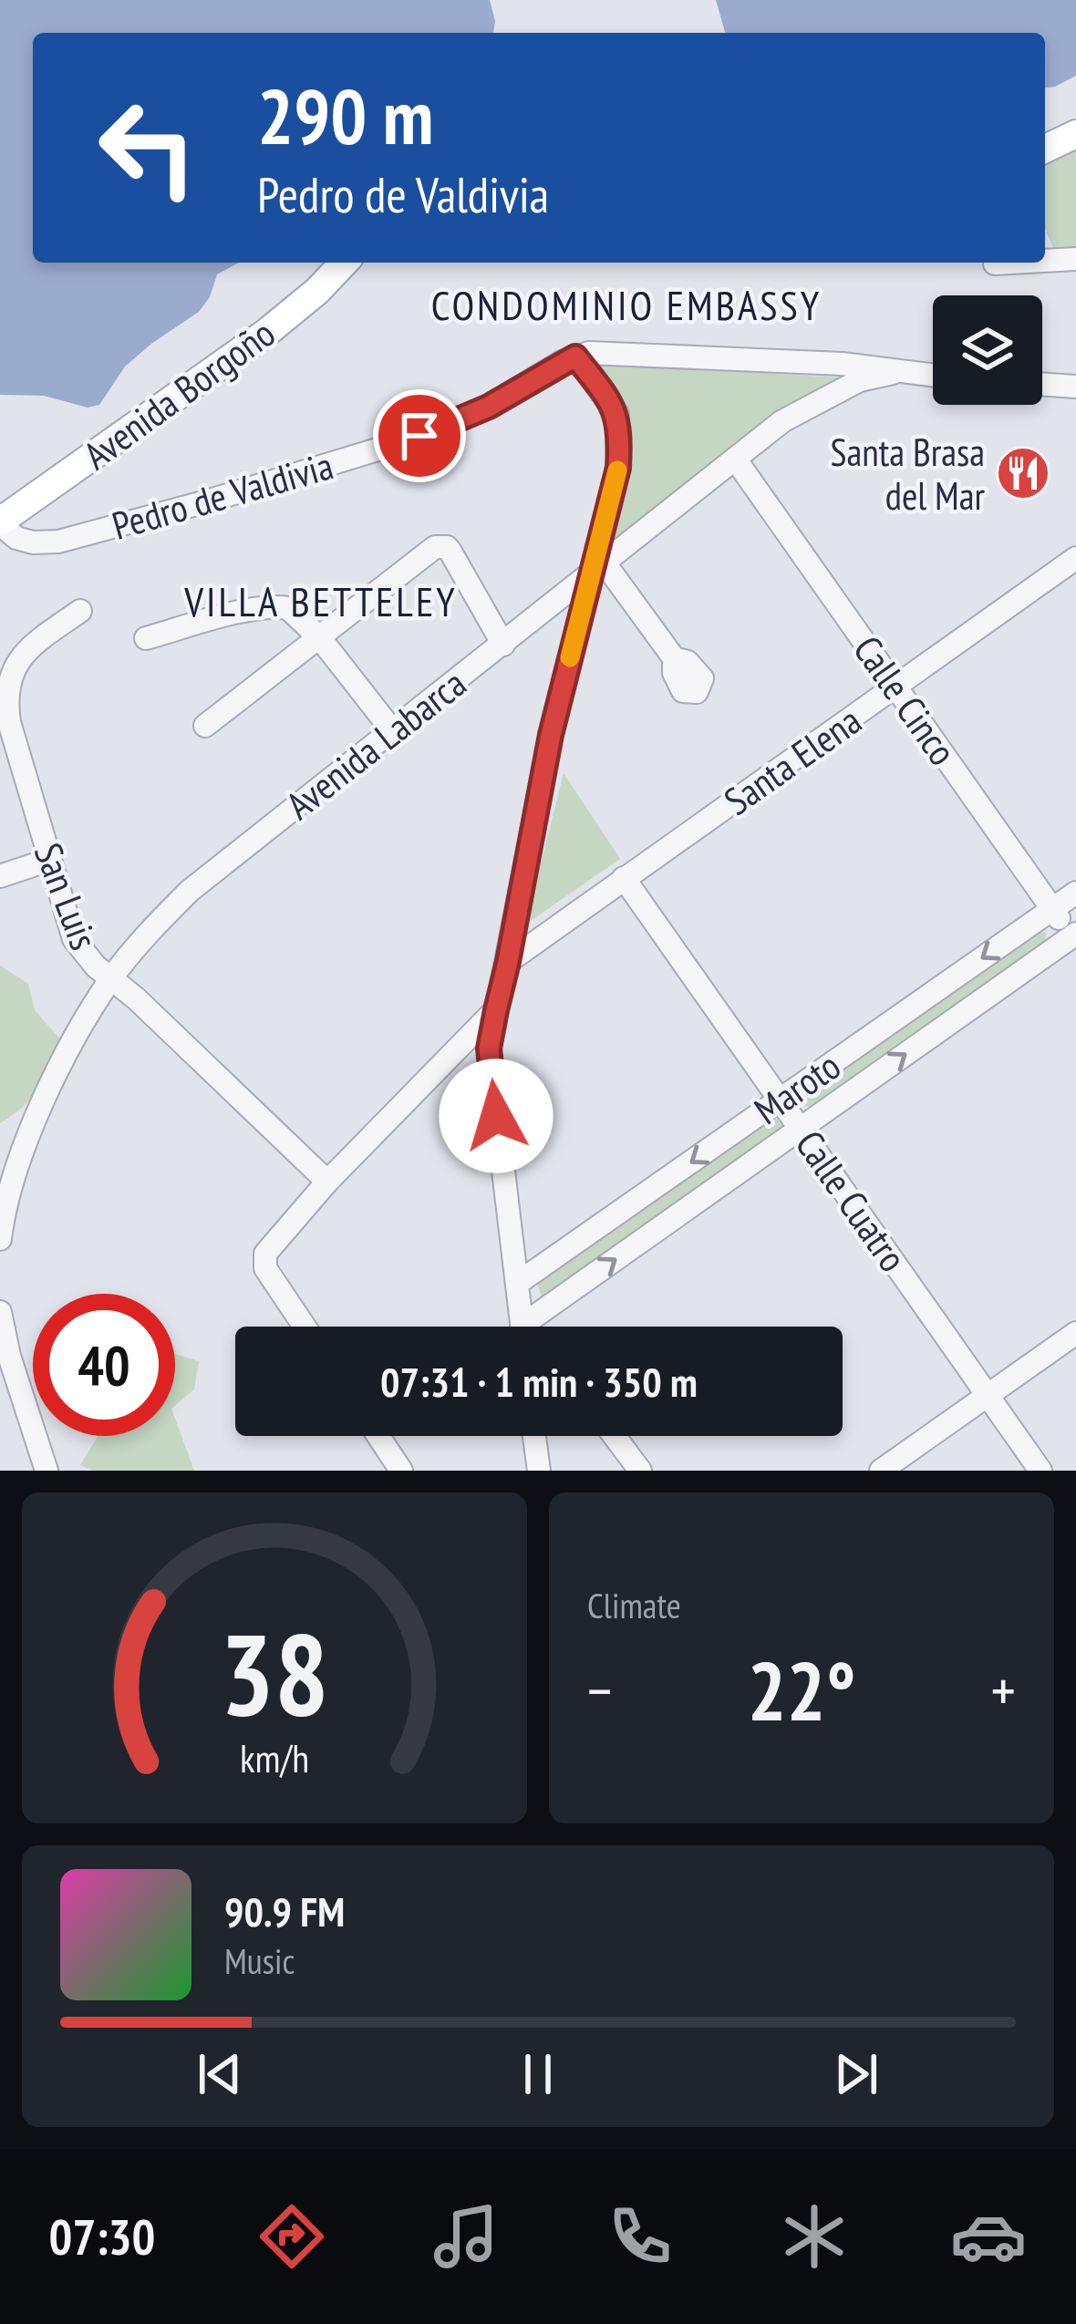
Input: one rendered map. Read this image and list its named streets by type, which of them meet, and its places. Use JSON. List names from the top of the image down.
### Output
{
  "streets": {
    "main road": ["Avenida Borgoño"],
    "street": [
      "Pedro de Valdivia",
      "Calle Cinco",
      "Avenida Labarca",
      "Santa Elena",
      "San Luis",
      "Maroto",
      "Calle Cuatro"
    ]
  },
  "crossings": [
    ["Avenida Borgoño", "Pedro de Valdivia"],
    ["Pedro de Valdivia", "Avenida Labarca"],
    ["Calle Cinco", "Avenida Labarca"],
    ["Calle Cinco", "Santa Elena"],
    ["Calle Cinco", "Maroto"],
    ["Avenida Labarca", "San Luis"],
    ["Santa Elena", "Calle Cuatro"],
    ["Maroto", "Calle Cuatro"]
  ],
  "districts": ["CONDOMINIO EMBASSY", "VILLA BETTELEY"],
  "places": {
    "restaurant": ["Santa Brasa del Mar"]
  },
  "page": {
    "turn": ["290 m", "Pedro de Valdivia"],
    "limit": "40",
    "trip": "07:31 · 1 min · 350 m",
    "tile": "Climate",
    "heat": ["−", "22°", "+"],
    "song": ["90.9 FM", "Music"],
    "tabs": "07:30",
    "gauge": ["38", "km/h"]
  }
}
